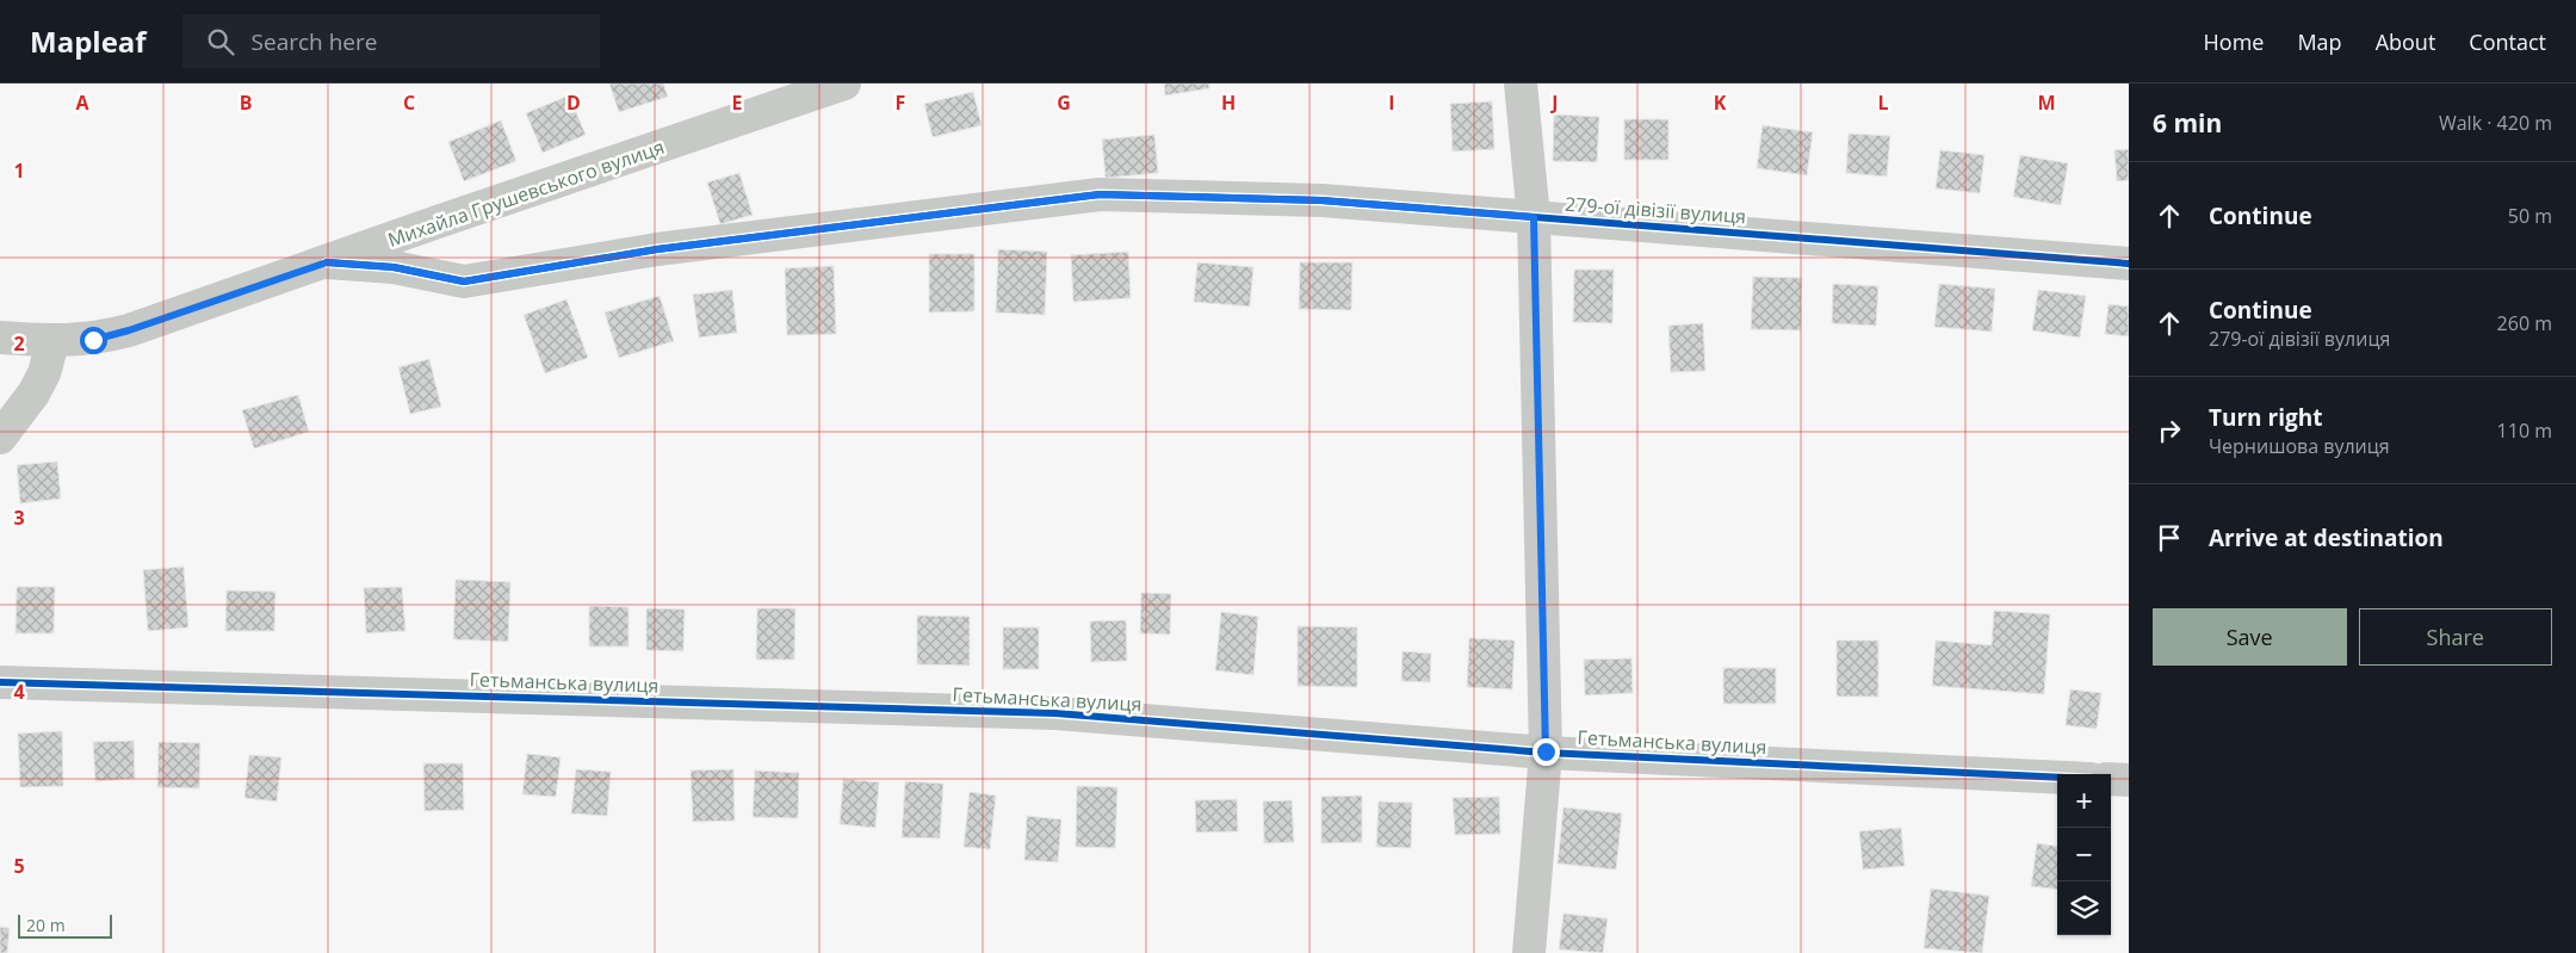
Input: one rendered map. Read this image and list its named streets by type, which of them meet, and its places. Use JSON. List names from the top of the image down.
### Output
{
  "streets": {
    "street": ["Михайла Грушевського вулиця", "279-ої дівізії вулиця", "Гетьманська вулиця"]
  },
  "crossings": [
    ["Михайла Грушевського вулиця", "279-ої дівізії вулиця"]
  ],
  "scale_bar": "20 m",
  "page": {
    "header": "Mapleaf",
    "search": "Search here",
    "nav": [
      "Home",
      "Map",
      "About",
      "Contact"
    ],
    "heading": ["6 min", "Walk · 420 m"],
    "list": [
      ["Continue", "50 m"],
      ["Continue", "279-ої дівізії вулиця", "260 m"],
      ["Turn right", "Чернишова вулиця", "110 m"],
      "Arrive at destination"
    ],
    "buttons": ["Save", "Share"],
    "map_buttons": ["+", "−"],
    "scale": "20 m"
  },
  "grid": {
    "columns": [
      "A",
      "B",
      "C",
      "D",
      "E",
      "F",
      "G",
      "H",
      "I",
      "J",
      "K",
      "L",
      "M"
    ],
    "rows": [
      "1",
      "2",
      "3",
      "4",
      "5"
    ]
  }
}
